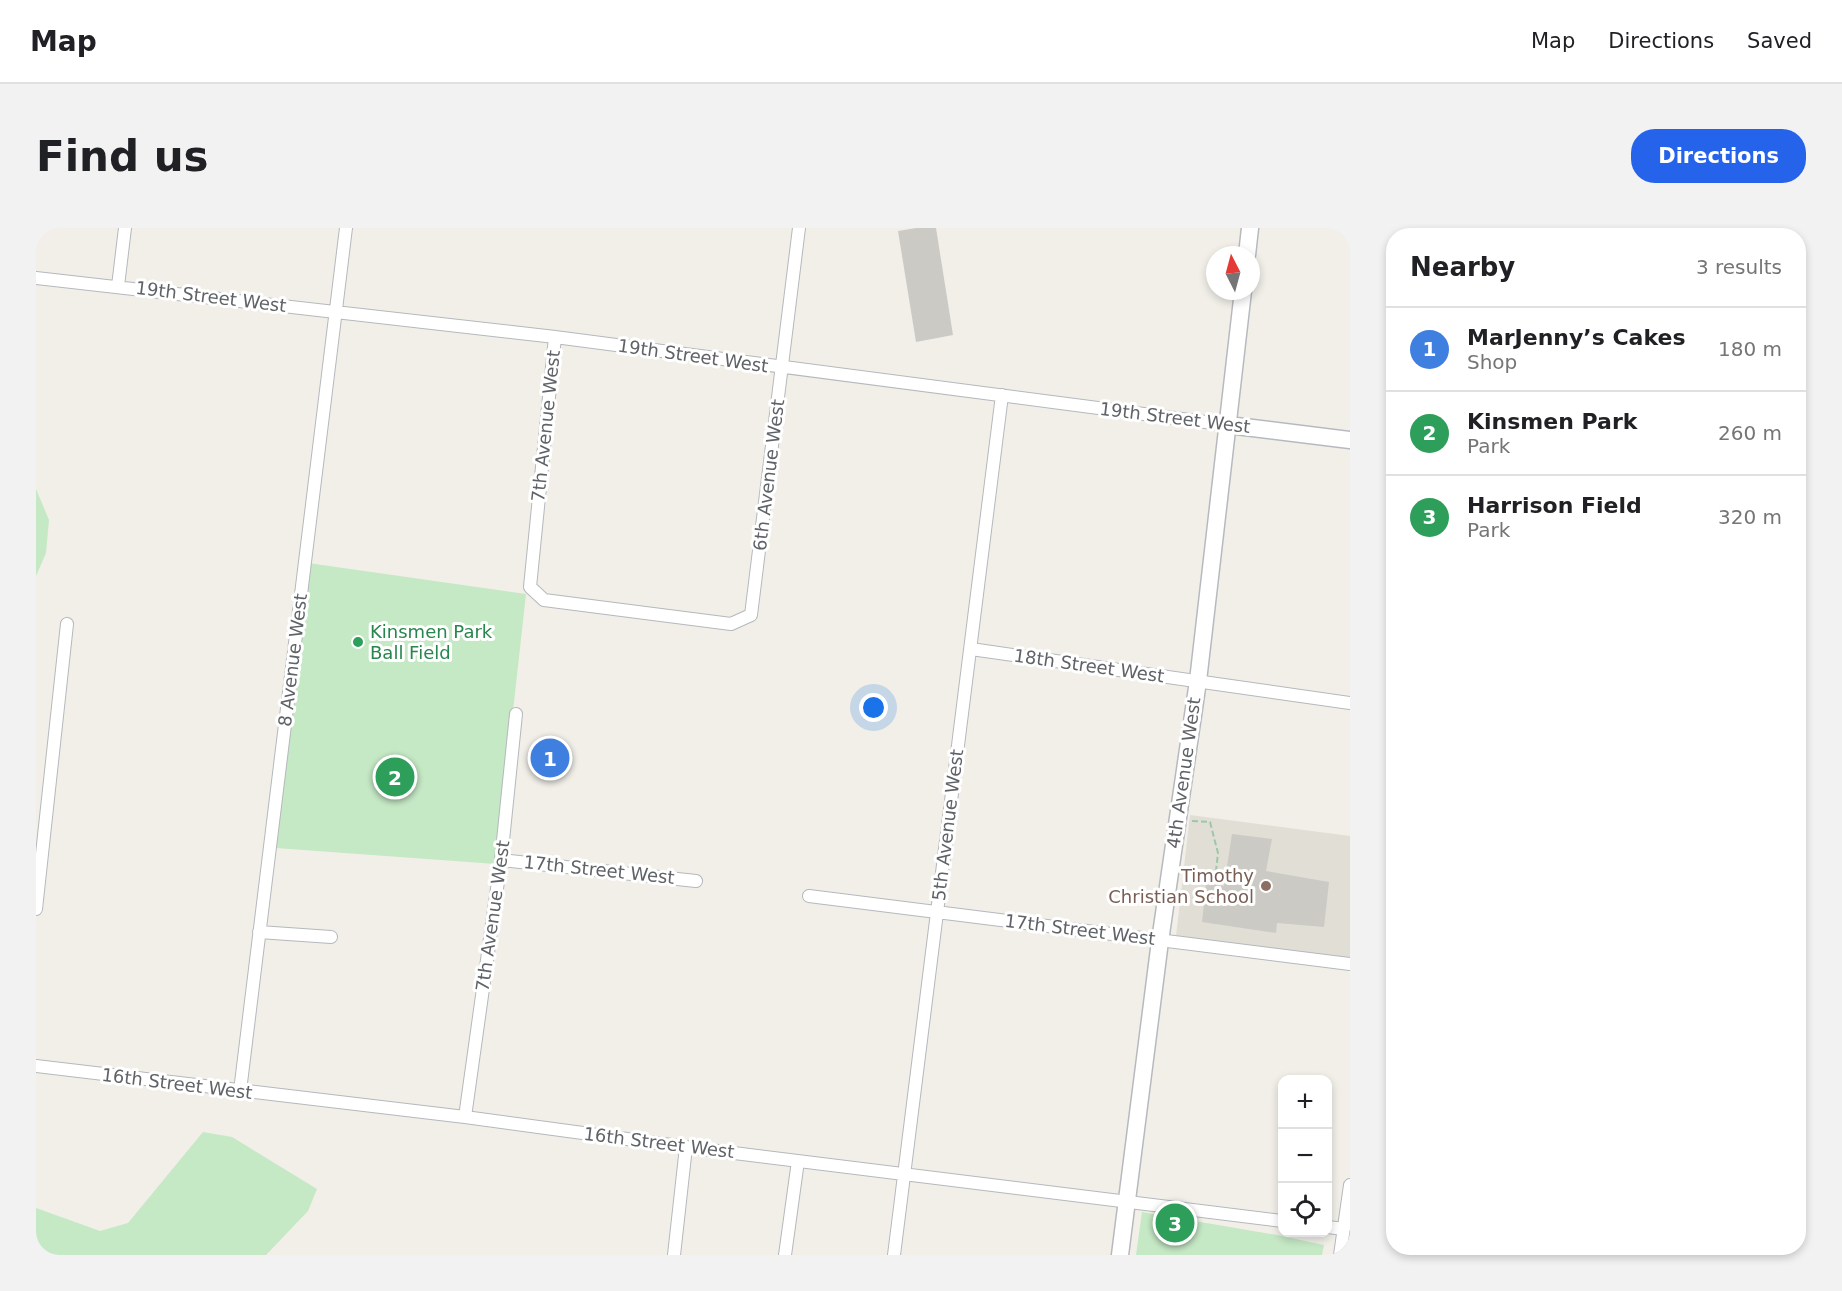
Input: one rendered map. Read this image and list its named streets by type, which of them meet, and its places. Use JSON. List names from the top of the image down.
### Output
{
  "streets": {
    "street": [
      "19th Street West",
      "7th Avenue West",
      "6th Avenue West",
      "8 Avenue West",
      "18th Street West",
      "4th Avenue West",
      "5th Avenue West",
      "17th Street West",
      "16th Street West"
    ]
  },
  "crossings": [
    ["19th Street West", "7th Avenue West"],
    ["19th Street West", "6th Avenue West"],
    ["19th Street West", "8 Avenue West"],
    ["19th Street West", "4th Avenue West"],
    ["19th Street West", "5th Avenue West"],
    ["7th Avenue West", "6th Avenue West"],
    ["7th Avenue West", "17th Street West"],
    ["7th Avenue West", "16th Street West"],
    ["8 Avenue West", "16th Street West"],
    ["18th Street West", "4th Avenue West"],
    ["18th Street West", "5th Avenue West"],
    ["4th Avenue West", "17th Street West"],
    ["4th Avenue West", "16th Street West"],
    ["5th Avenue West", "17th Street West"],
    ["5th Avenue West", "16th Street West"]
  ],
  "places": ["Kinsmen Park Ball Field", "Timothy Christian School"],
  "north": "top",
  "page": {
    "header": "Map",
    "nav": ["Map", "Directions", "Saved"],
    "buttons": "Directions",
    "title": "Find us",
    "heading": ["Nearby", "3 results"],
    "list": [
      {
        "mark": "1",
        "name": "MarJenny’s Cakes",
        "note": "Shop",
        "value": "180 m"
      },
      {
        "mark": "2",
        "name": "Kinsmen Park",
        "note": "Park",
        "value": "260 m"
      },
      {
        "mark": "3",
        "name": "Harrison Field",
        "note": "Park",
        "value": "320 m"
      }
    ],
    "pins": ["1", "2", "3"],
    "map_buttons": ["+", "−"]
  }
}
